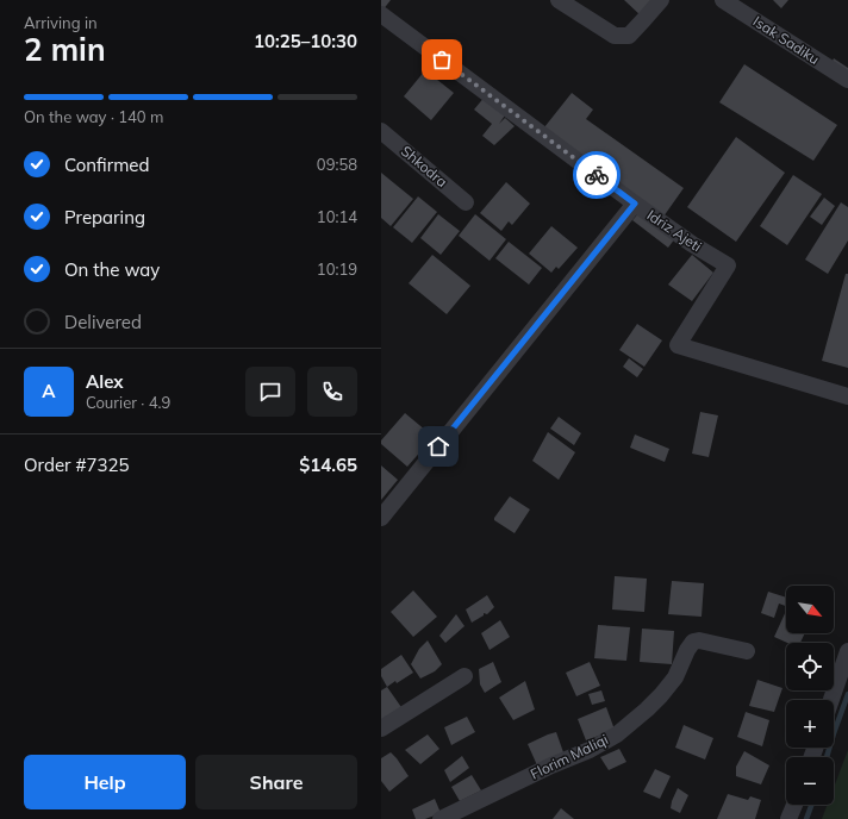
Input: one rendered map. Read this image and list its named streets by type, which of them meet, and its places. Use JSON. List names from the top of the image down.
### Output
{
  "streets": {
    "street": [
      "Isak Sadiku",
      "Shkodra",
      "Idriz Ajeti",
      "Florim Maliqi"
    ]
  },
  "north": "bottom right",
  "page": {
    "heading": ["2 min", "Arriving in", "10:25–10:30"],
    "panel": [
      "Alex",
      "Courier · 4.9",
      "Order #7325",
      "$14.65"
    ],
    "bar": "On the way · 140 m",
    "list": [
      ["Confirmed", "09:58"],
      ["Preparing", "10:14"],
      ["On the way", "10:19"],
      "Delivered"
    ],
    "round": "A",
    "map_buttons": ["+", "−"],
    "buttons": ["Help", "Share"]
  }
}
